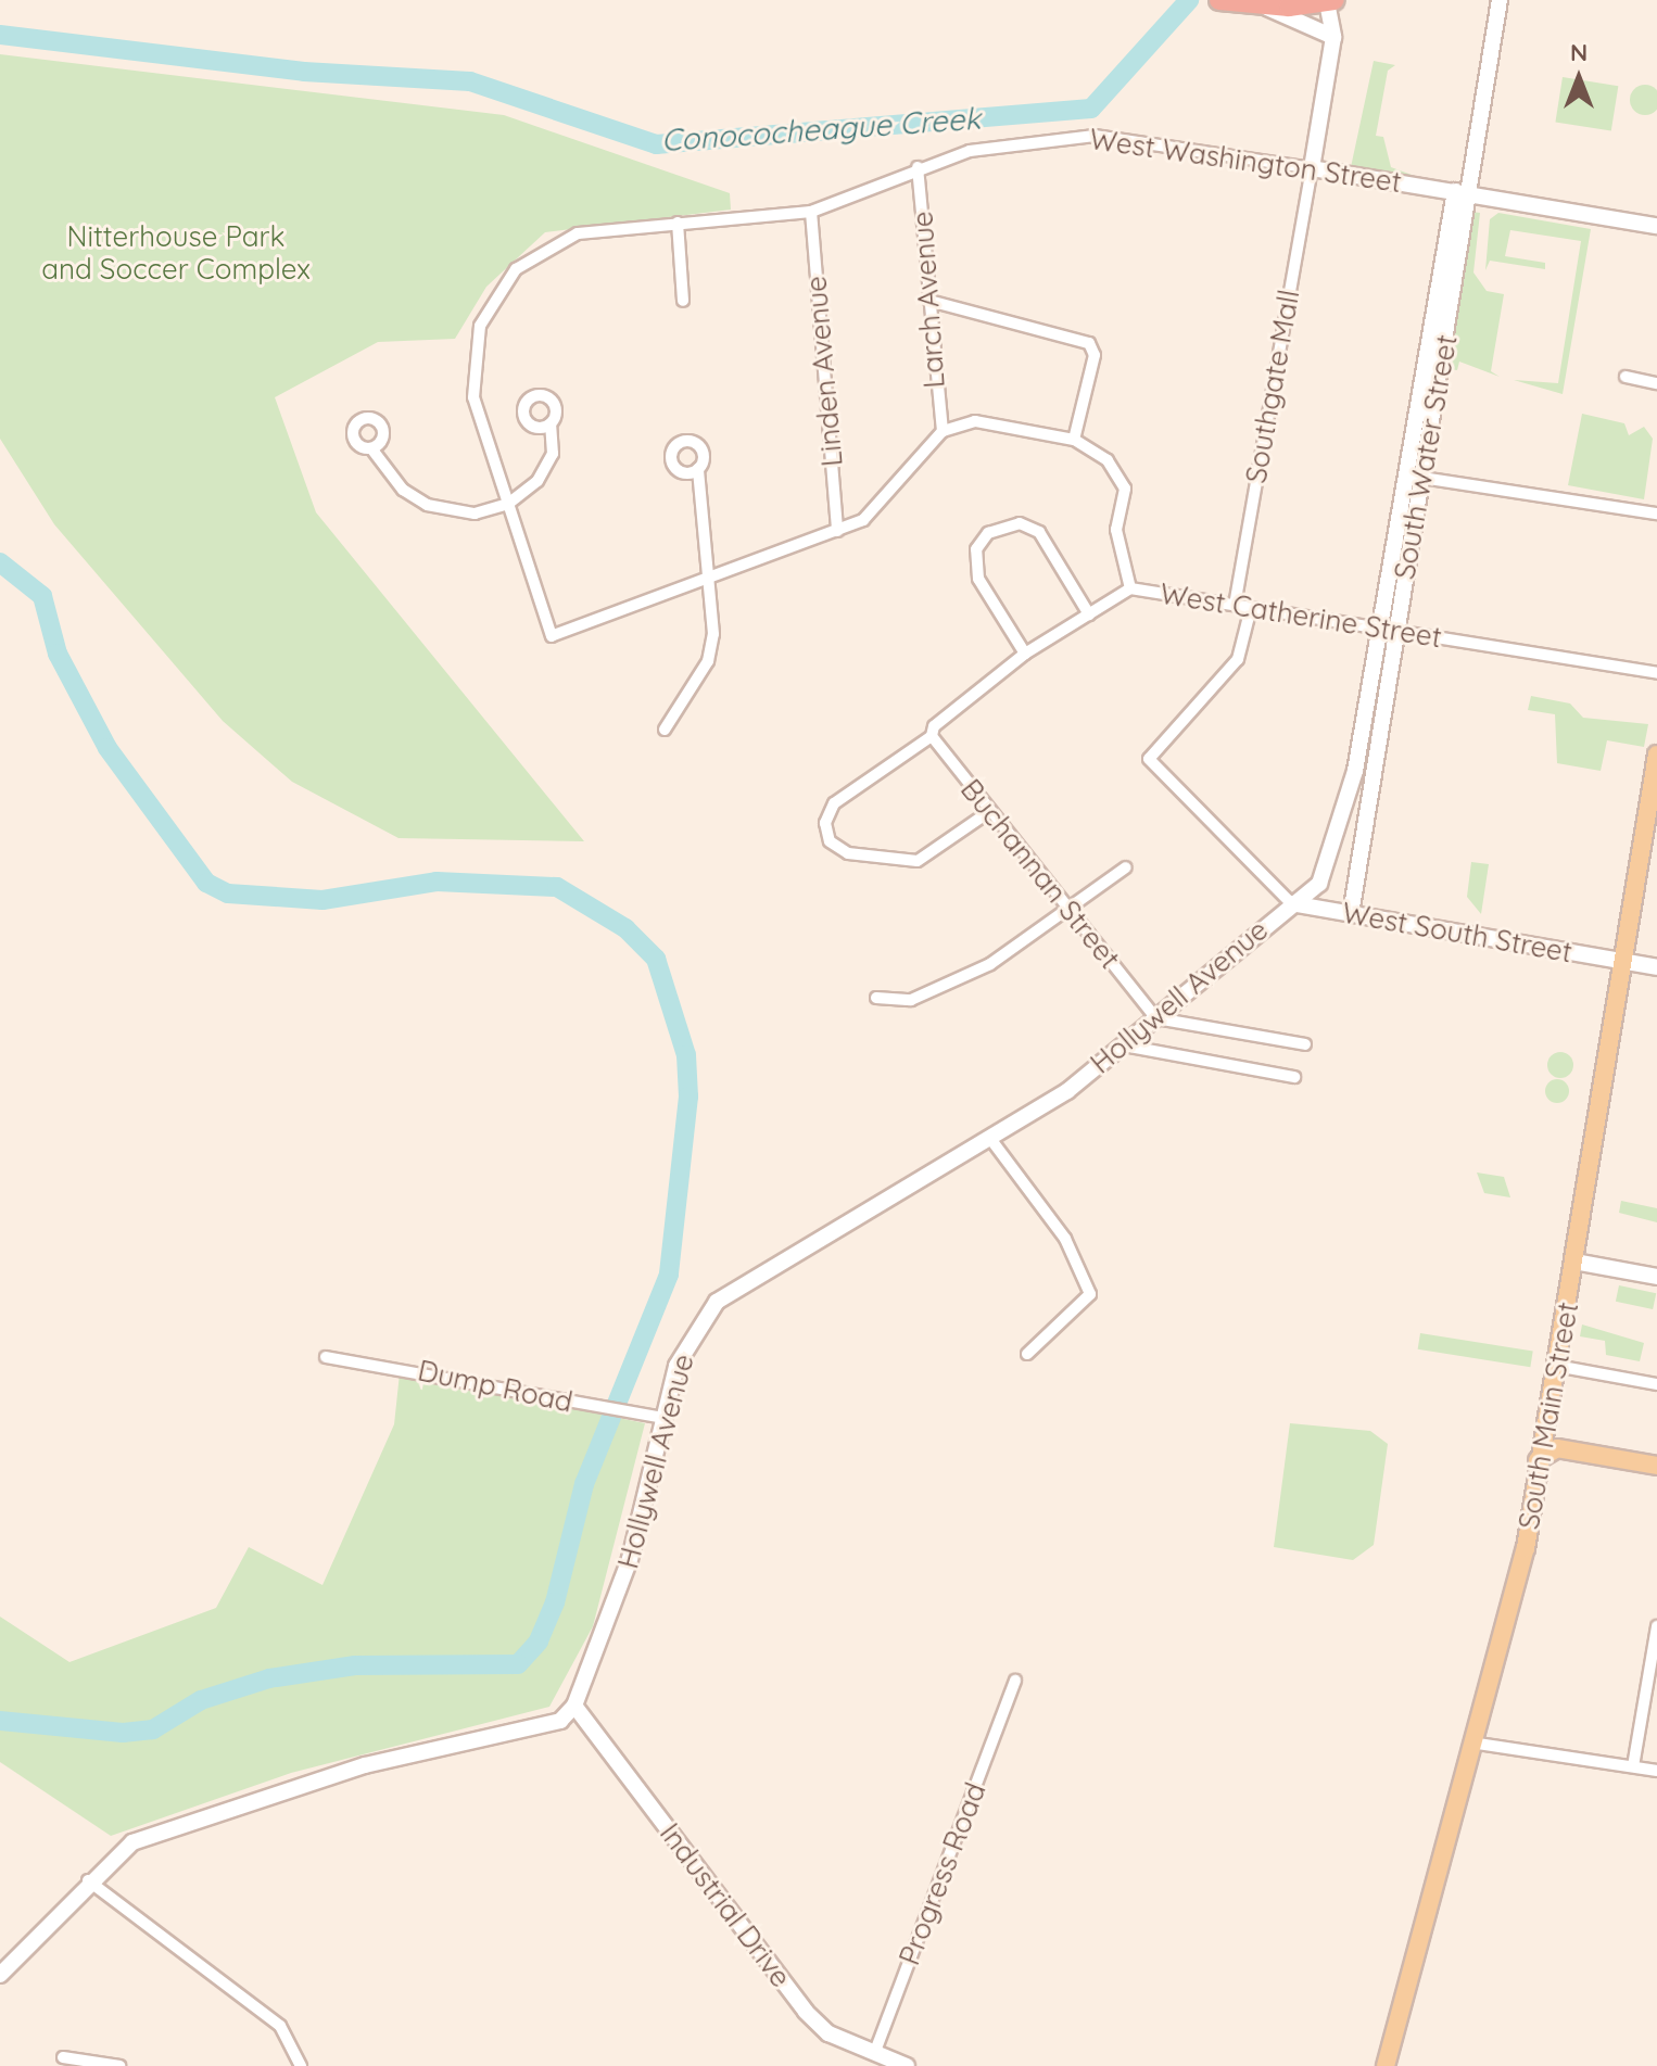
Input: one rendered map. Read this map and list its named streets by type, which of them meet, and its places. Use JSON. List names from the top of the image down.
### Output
{
  "streets": {
    "main road": ["South Main Street"],
    "street": [
      "West Washington Street",
      "Larch Avenue",
      "Linden Avenue",
      "Southgate Mall",
      "South Water Street",
      "West Catherine Street",
      "Buchannan Street",
      "West South Street",
      "Hollywell Avenue",
      "Dump Road",
      "Progress Road",
      "Industrial Drive"
    ]
  },
  "crossings": [
    ["West Washington Street", "Larch Avenue"],
    ["West Washington Street", "Linden Avenue"],
    ["West Washington Street", "Southgate Mall"],
    ["West Washington Street", "South Water Street"],
    ["Larch Avenue", "West Catherine Street"],
    ["Southgate Mall", "West Catherine Street"],
    ["South Water Street", "West Catherine Street"],
    ["South Water Street", "West South Street"],
    ["South Water Street", "Hollywell Avenue"],
    ["West Catherine Street", "Hollywell Avenue"],
    ["Buchannan Street", "Hollywell Avenue"],
    ["West South Street", "Hollywell Avenue"],
    ["West South Street", "South Main Street"],
    ["Hollywell Avenue", "Dump Road"],
    ["Hollywell Avenue", "Industrial Drive"],
    ["Progress Road", "Industrial Drive"]
  ],
  "water": ["Conococheague Creek"],
  "parks": ["Nitterhouse Park and Soccer Complex"],
  "north": "top"
}
